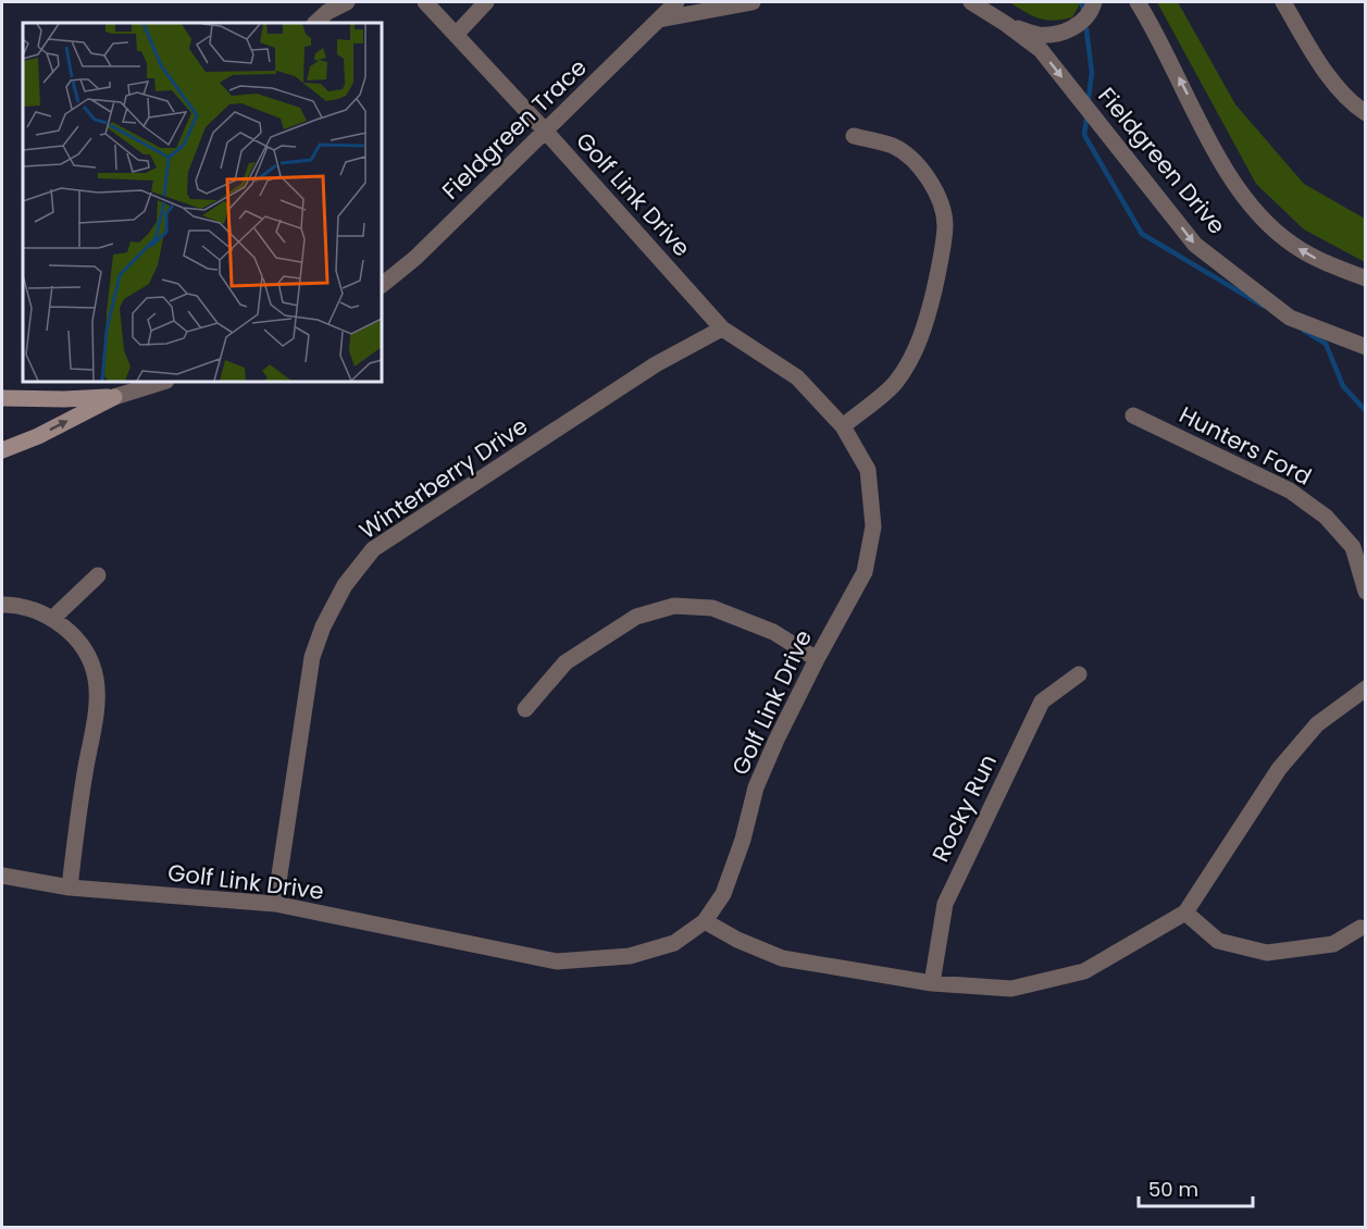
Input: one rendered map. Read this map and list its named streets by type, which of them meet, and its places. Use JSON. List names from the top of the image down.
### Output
{
  "streets": {
    "street": [
      "Fieldgreen Trace",
      "Fieldgreen Drive",
      "Golf Link Drive",
      "Hunters Ford",
      "Winterberry Drive",
      "Rocky Run"
    ]
  },
  "crossings": [
    ["Fieldgreen Trace", "Golf Link Drive"],
    ["Golf Link Drive", "Winterberry Drive"]
  ],
  "scale_bar": "50 m"
}
